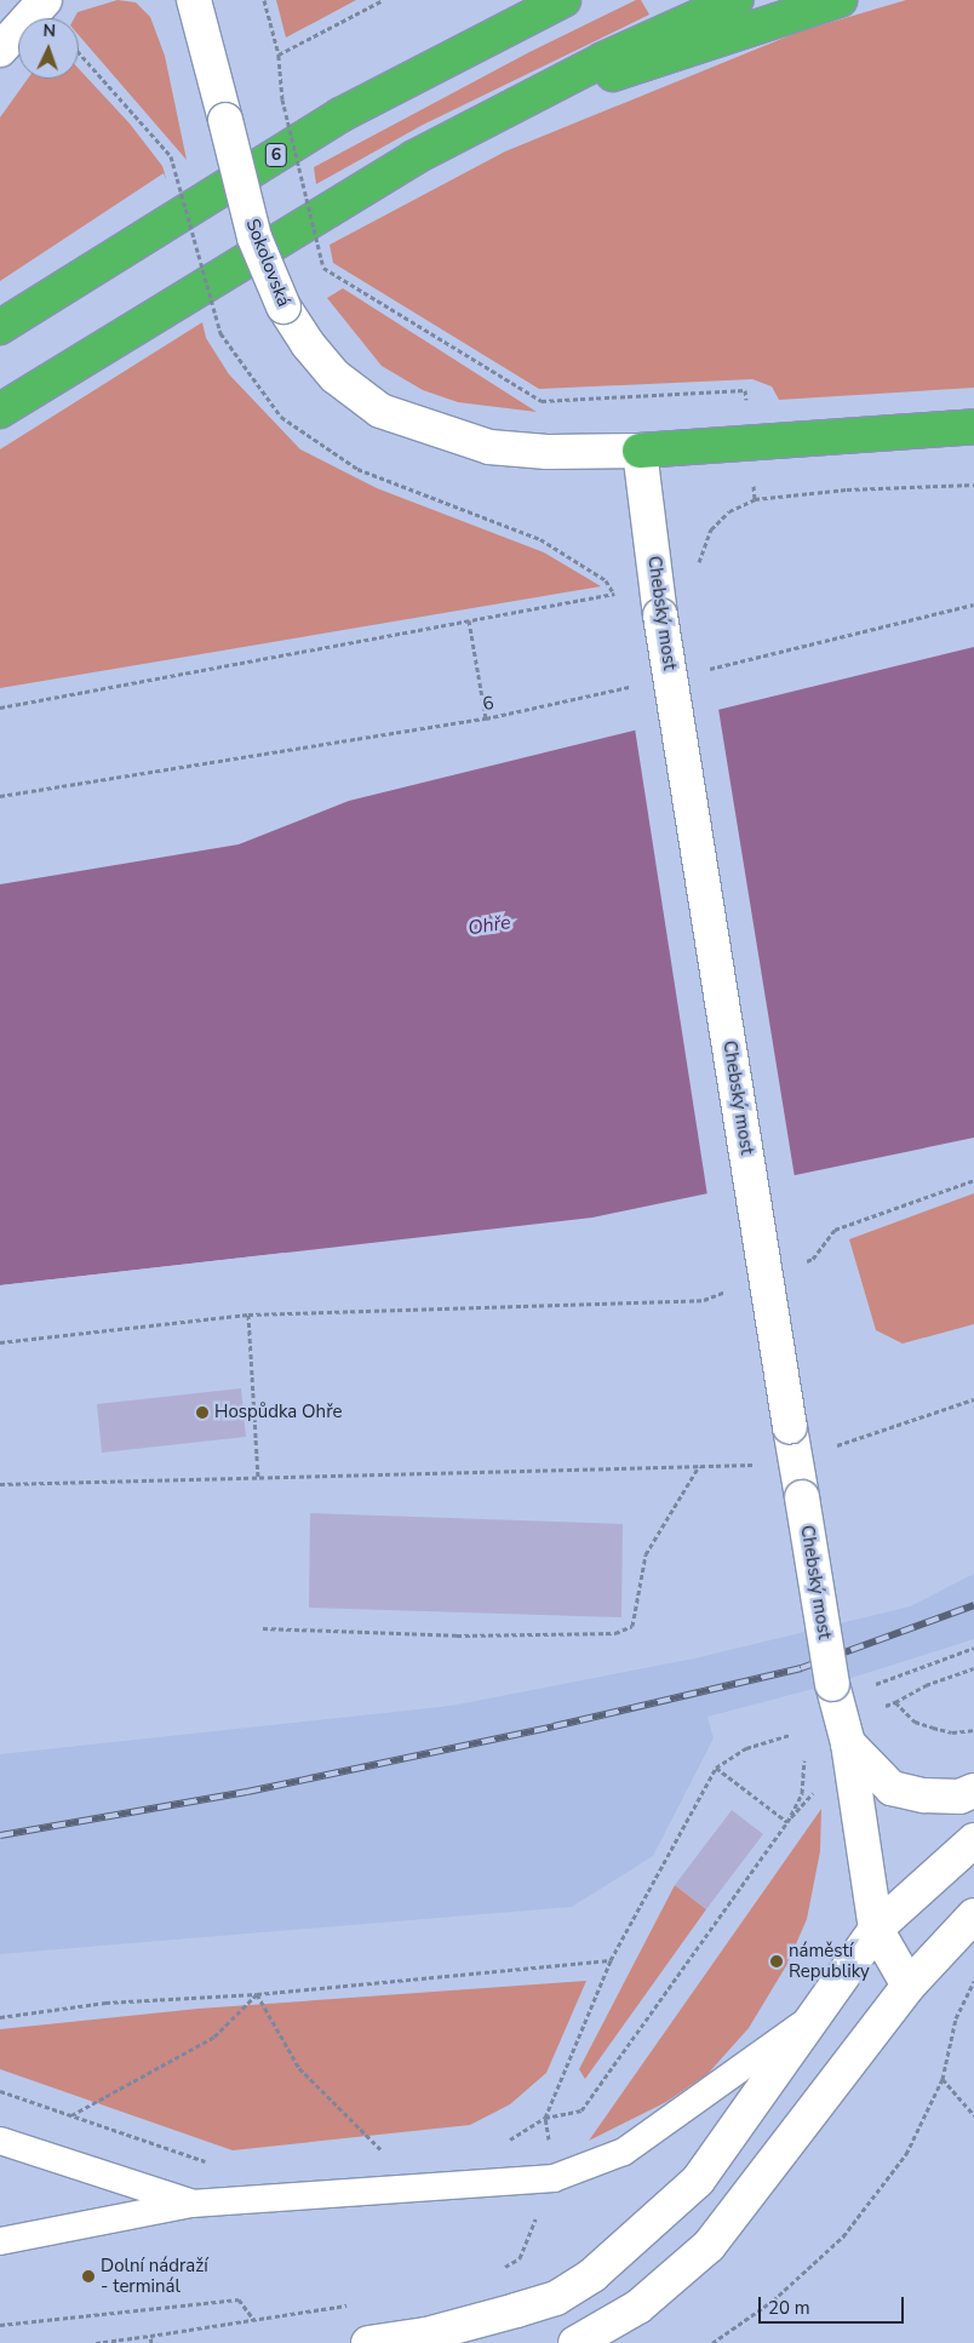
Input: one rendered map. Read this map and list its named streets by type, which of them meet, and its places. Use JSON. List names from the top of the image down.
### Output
{
  "streets": {
    "highway": ["6"],
    "street": ["Sokolovská", "Chebský most"]
  },
  "crossings": [
    ["Sokolovská", "Chebský most"]
  ],
  "water": ["Ohře"],
  "places": ["Hospůdka Ohře", "náměstí Republiky", "Dolní nádraží - terminál"],
  "scale_bar": "20 m",
  "north": "top"
}
